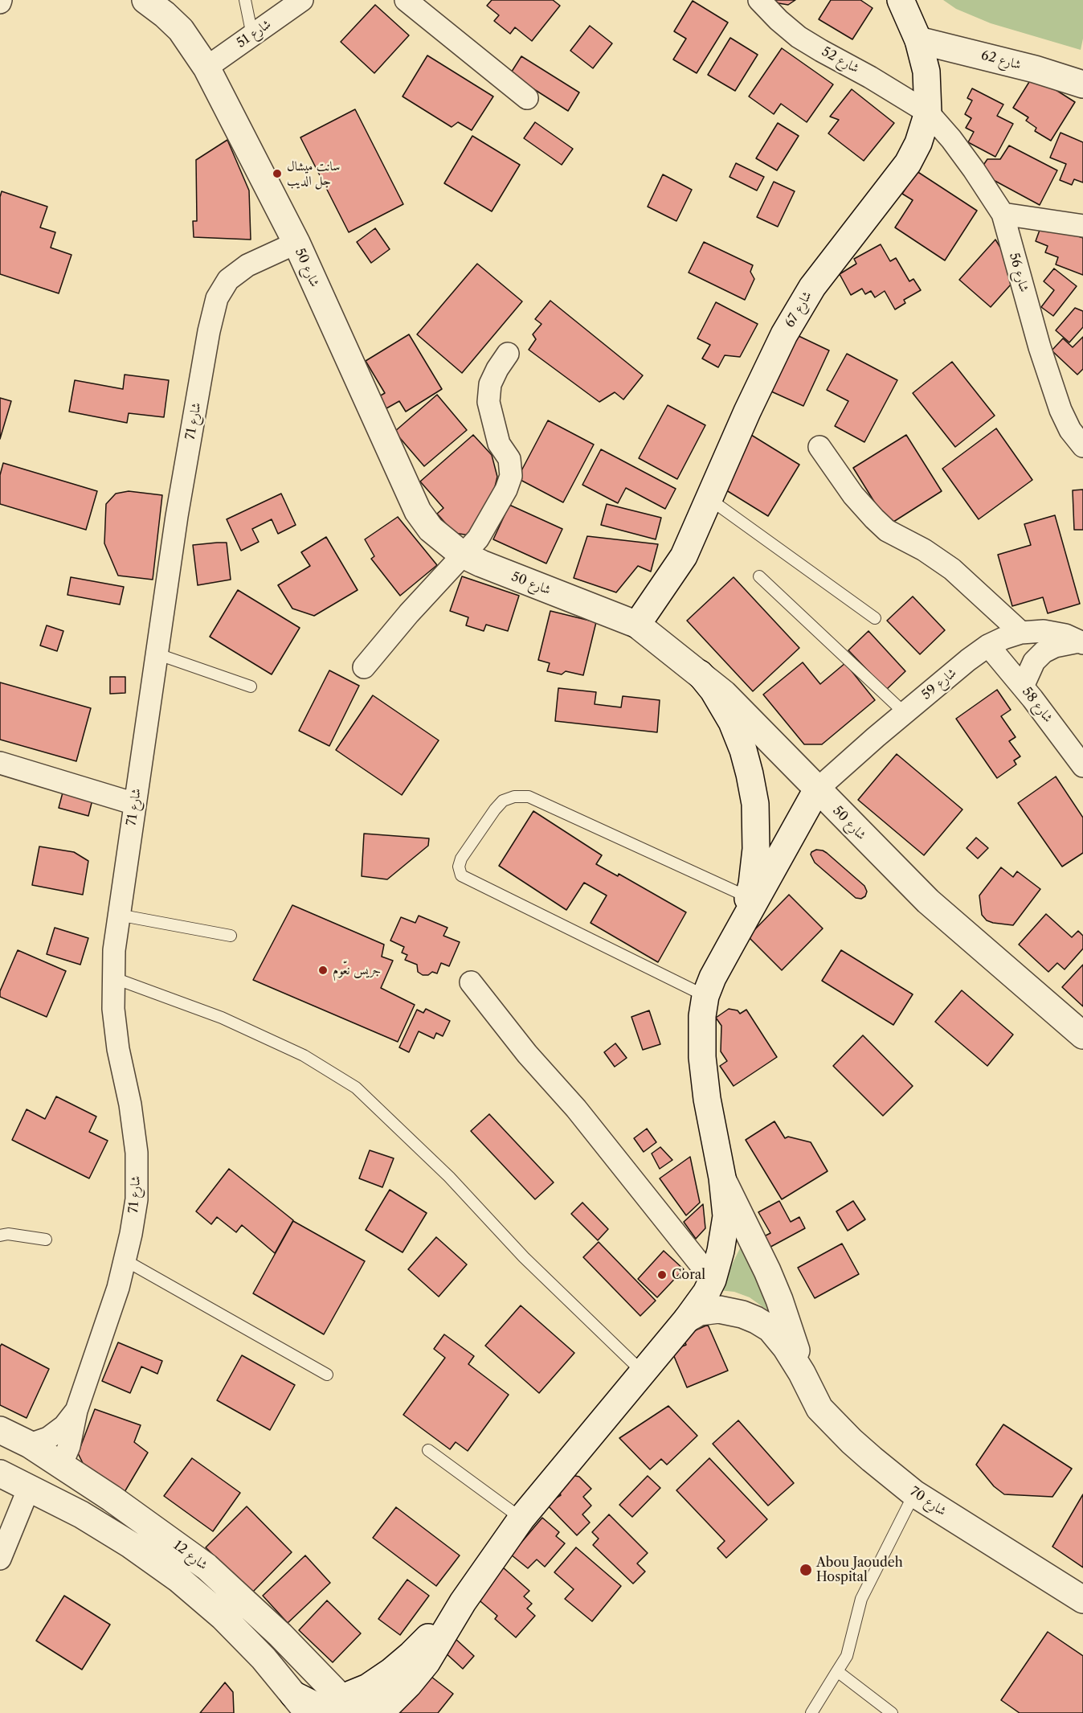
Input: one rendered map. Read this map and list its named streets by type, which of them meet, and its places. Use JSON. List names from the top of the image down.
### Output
{
  "streets": {
    "street": [
      "شارع 51",
      "شارع 52",
      "شارع 62",
      "شارع 50",
      "شارع 56",
      "شارع 67",
      "شارع 71",
      "شارع 59",
      "شارع 58",
      "شارع 70",
      "شارع 12"
    ]
  },
  "crossings": [
    ["شارع 51", "شارع 50"],
    ["شارع 52", "شارع 56"],
    ["شارع 52", "شارع 67"],
    ["شارع 62", "شارع 67"],
    ["شارع 50", "شارع 67"],
    ["شارع 50", "شارع 71"],
    ["شارع 50", "شارع 59"],
    ["شارع 56", "شارع 67"],
    ["شارع 71", "شارع 12"],
    ["شارع 59", "شارع 58"]
  ],
  "places": [
    "سانت ميشال جل الديب",
    "جريس نعّوم",
    "Coral",
    "Abou Jaoudeh Hospital"
  ]
}
